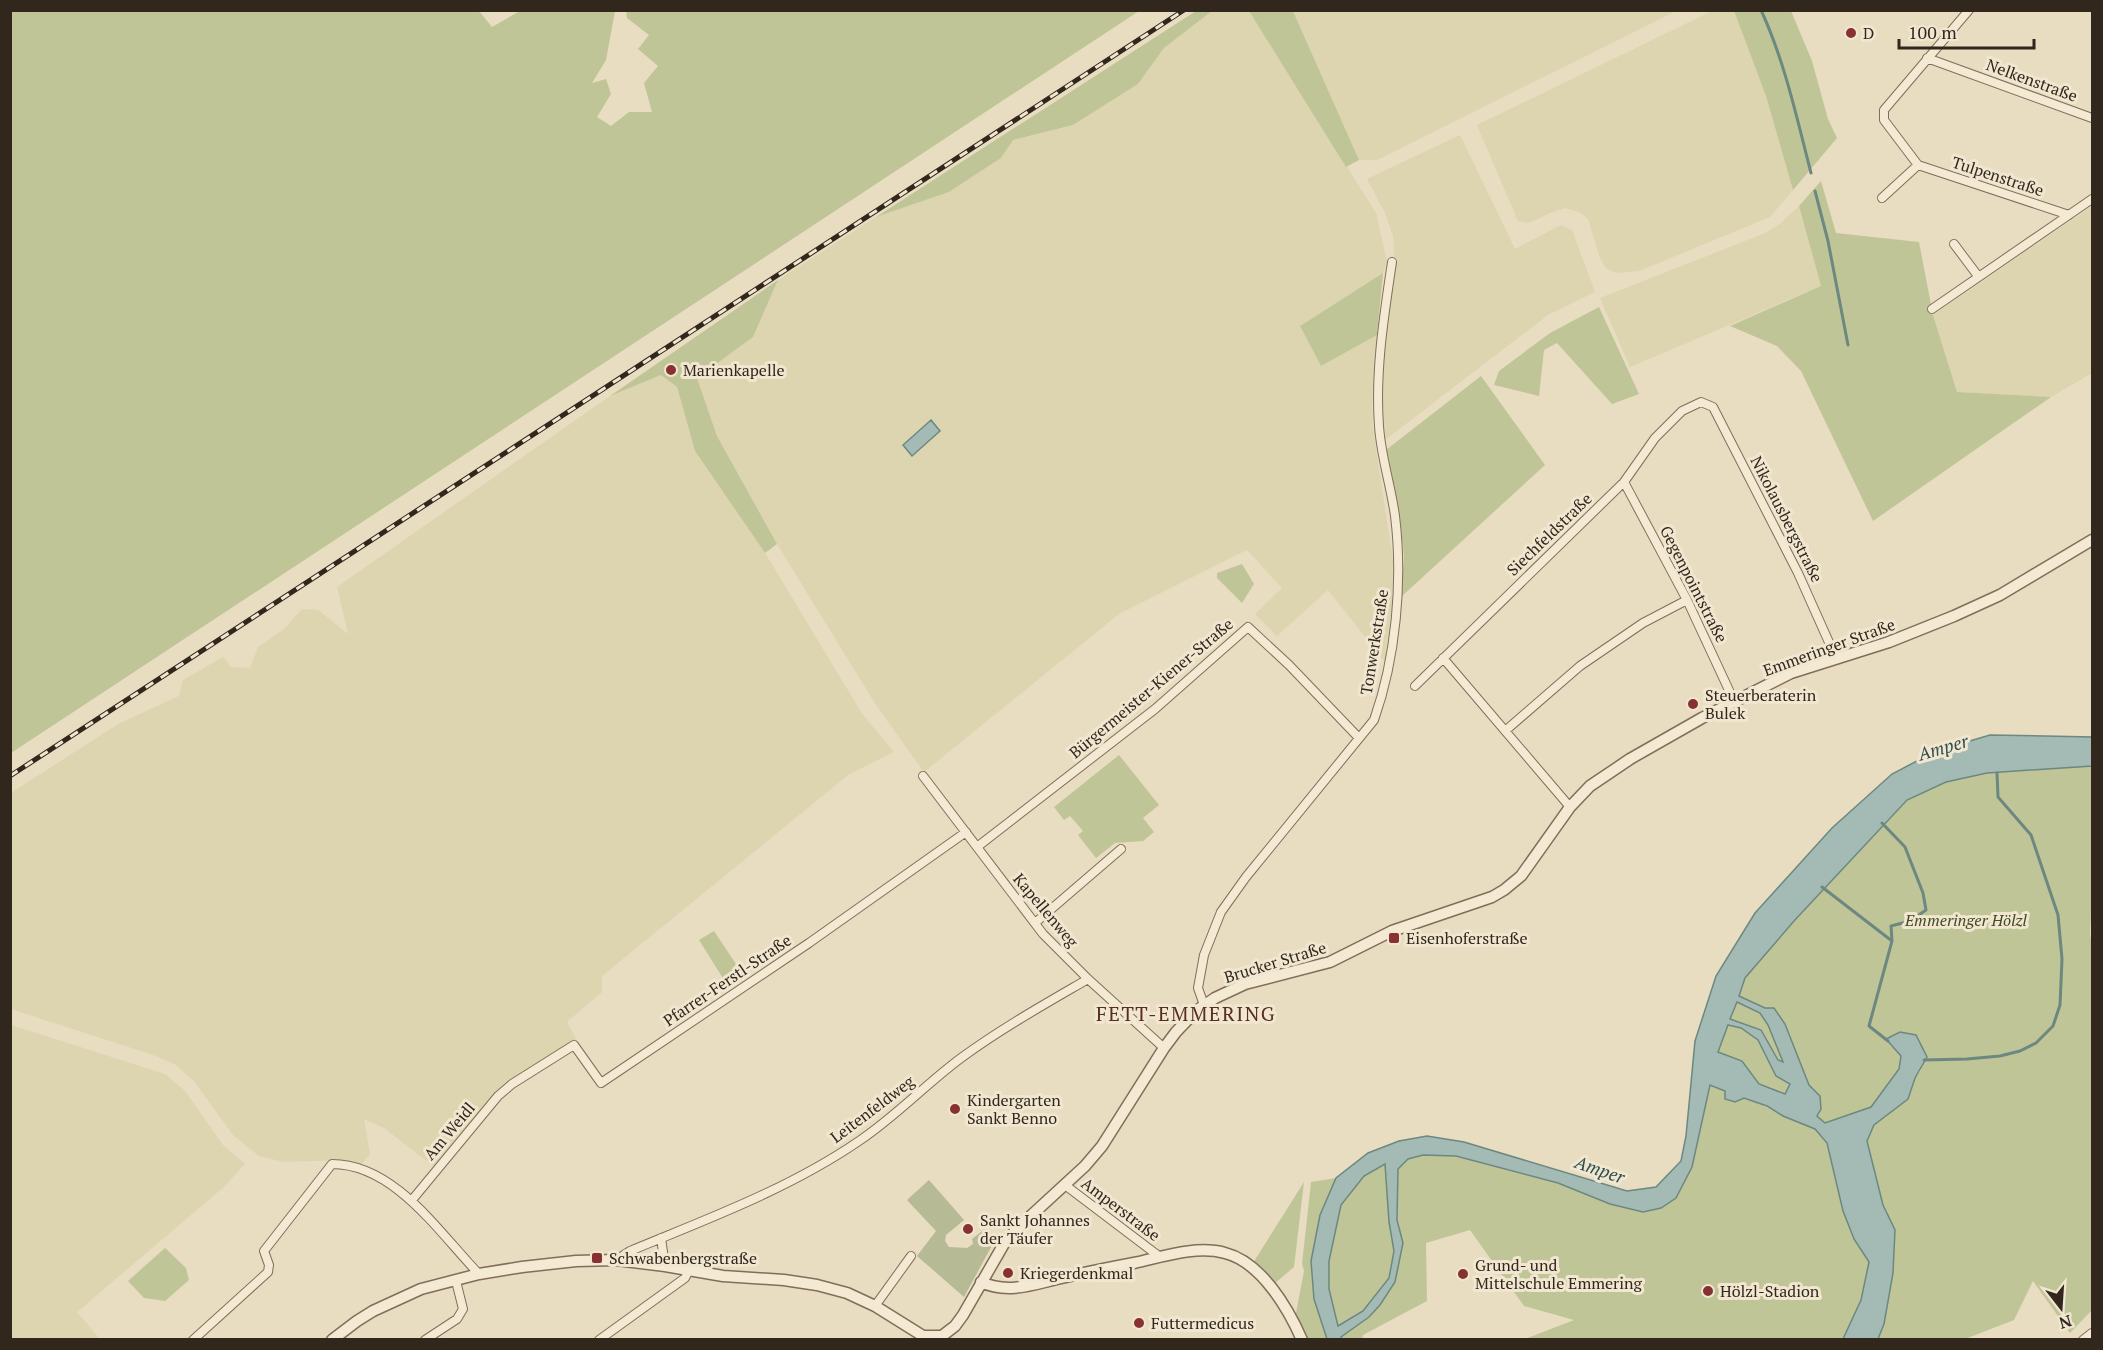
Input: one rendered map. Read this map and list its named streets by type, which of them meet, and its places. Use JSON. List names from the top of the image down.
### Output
{
  "streets": {
    "street": [
      "Nelkenstraße",
      "Tulpenstraße",
      "Nikolausbergstraße",
      "Siechfeldstraße",
      "Gegenpointstraße",
      "Tonwerkstraße",
      "Emmeringer Straße",
      "Bürgermeister-Kiener-Straße",
      "Kapellenweg",
      "Brucker Straße",
      "Pfarrer-Ferstl-Straße",
      "Leitenfeldweg",
      "Am Weidl",
      "Amperstraße"
    ]
  },
  "crossings": [
    ["Nikolausbergstraße", "Siechfeldstraße"],
    ["Nikolausbergstraße", "Emmeringer Straße"],
    ["Siechfeldstraße", "Gegenpointstraße"],
    ["Gegenpointstraße", "Emmeringer Straße"],
    ["Tonwerkstraße", "Bürgermeister-Kiener-Straße"],
    ["Tonwerkstraße", "Brucker Straße"],
    ["Emmeringer Straße", "Brucker Straße"],
    ["Bürgermeister-Kiener-Straße", "Kapellenweg"],
    ["Kapellenweg", "Brucker Straße"],
    ["Kapellenweg", "Pfarrer-Ferstl-Straße"],
    ["Kapellenweg", "Leitenfeldweg"],
    ["Brucker Straße", "Amperstraße"],
    ["Pfarrer-Ferstl-Straße", "Am Weidl"]
  ],
  "districts": ["FETT-EMMERING"],
  "water": ["Amper"],
  "parks": ["Emmeringer Hölzl"],
  "places": {
    "other": [
      "D",
      "Marienkapelle",
      "Steuerberaterin Bulek",
      "Kindergarten Sankt Benno",
      "Sankt Johannes der Täufer",
      "Kriegerdenkmal",
      "Grund- und Mittelschule Emmering",
      "Hölzl-Stadion",
      "Futtermedicus"
    ],
    "transit": ["Eisenhoferstraße", "Schwabenbergstraße"]
  },
  "scale_bar": "100 m",
  "north": "bottom"
}
